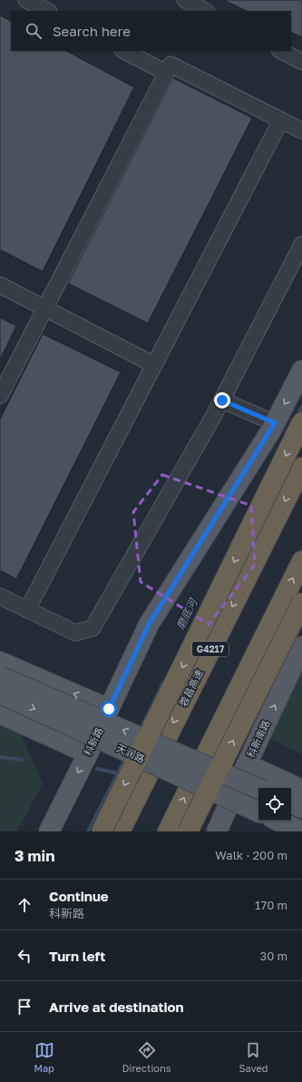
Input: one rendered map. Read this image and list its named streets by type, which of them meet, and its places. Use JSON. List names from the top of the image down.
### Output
{
  "streets": {
    "highway": ["G4217", "蓉昌高速"],
    "main road": ["科新南路", "科新路", "天润路"]
  },
  "one_way": ["科新南路"],
  "water": ["磨底河"],
  "page": {
    "search": "Search here",
    "heading": ["3 min", "Walk · 200 m"],
    "list": [
      ["Continue", "科新路", "170 m"],
      ["Turn left", "30 m"],
      "Arrive at destination"
    ],
    "nav": ["Map", "Directions", "Saved"]
  }
}
